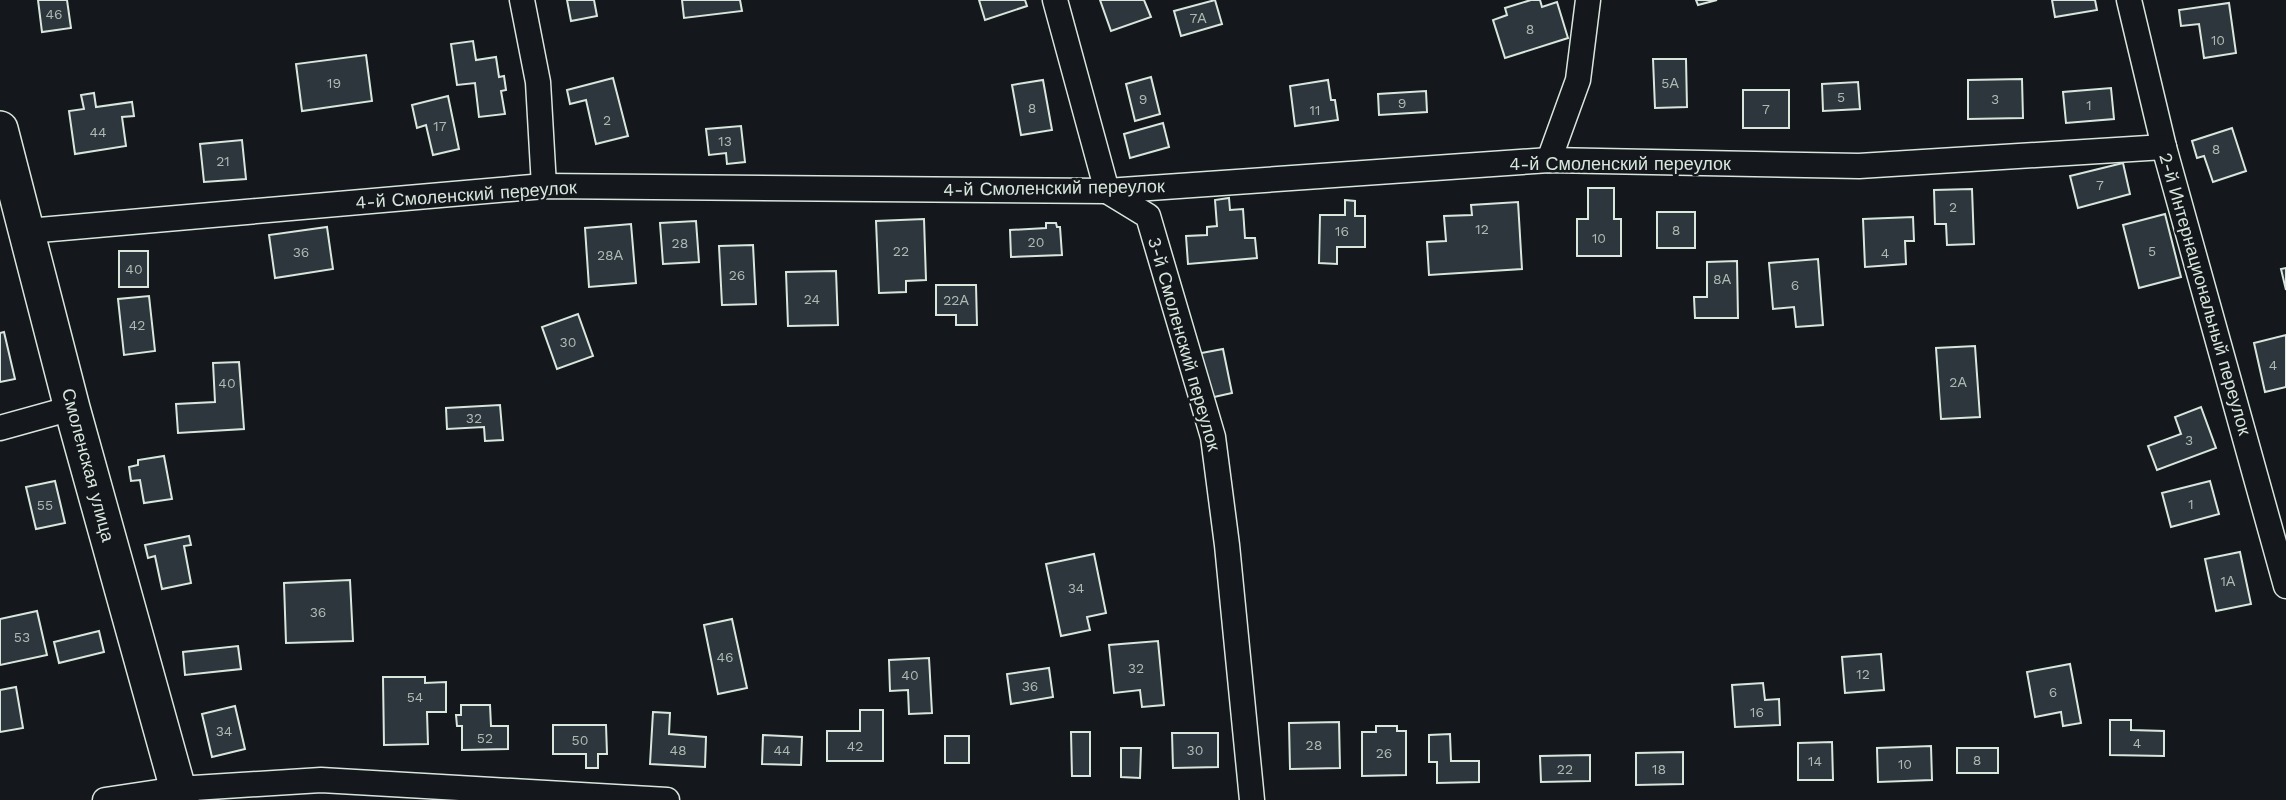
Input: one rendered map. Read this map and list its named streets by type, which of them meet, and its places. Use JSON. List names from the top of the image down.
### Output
{
  "streets": {
    "street": [
      "4-й Смоленский переулок",
      "2-й Интернациональный переулок",
      "3-й Смоленский переулок",
      "Смоленская улица"
    ]
  },
  "crossings": [
    ["4-й Смоленский переулок", "2-й Интернациональный переулок"],
    ["4-й Смоленский переулок", "3-й Смоленский переулок"],
    ["4-й Смоленский переулок", "Смоленская улица"]
  ],
  "house_numbers": [
    "46",
    "7А",
    "8",
    "10",
    "19",
    "5А",
    "5",
    "9",
    "3",
    "9",
    "1",
    "8",
    "7",
    "11",
    "2",
    "17",
    "44",
    "13",
    "8",
    "21",
    "7",
    "2",
    "12",
    "8",
    "16",
    "10",
    "20",
    "28",
    "22",
    "5",
    "36",
    "4",
    "28А",
    "40",
    "26",
    "8А",
    "6",
    "24",
    "22А",
    "42",
    "30",
    "4",
    "2А",
    "40",
    "32",
    "3",
    "1",
    "55",
    "1А",
    "34",
    "36",
    "53",
    "46",
    "32",
    "12",
    "40",
    "36",
    "6",
    "54",
    "16",
    "34",
    "52",
    "50",
    "4",
    "28",
    "42",
    "48",
    "44",
    "30",
    "26",
    "8",
    "14",
    "10",
    "22",
    "18"
  ]
}
